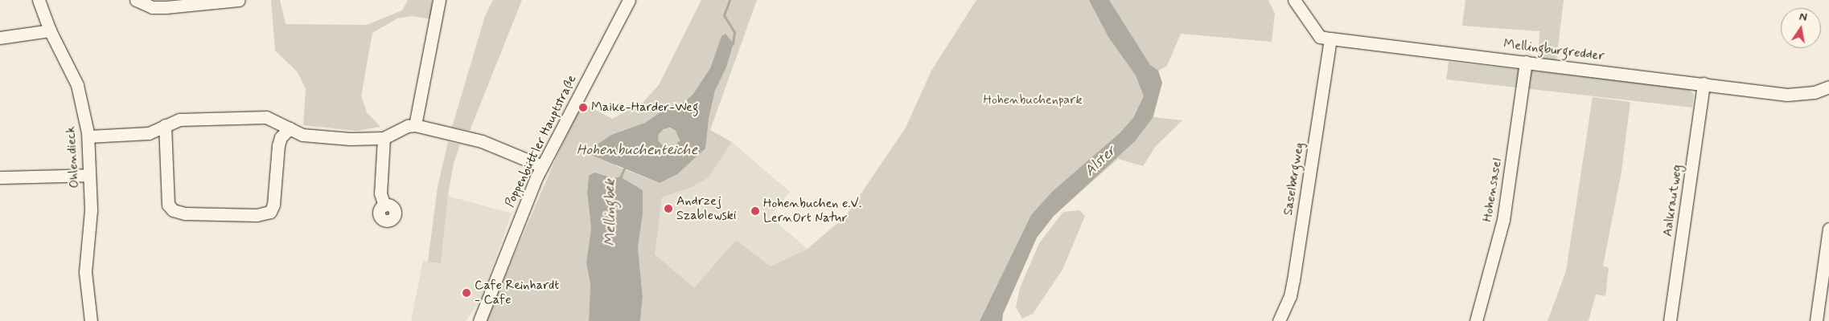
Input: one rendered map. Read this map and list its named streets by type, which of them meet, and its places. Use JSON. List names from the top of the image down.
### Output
{
  "streets": {
    "street": [
      "Mellingburgredder",
      "Poppenbüttler Hauptstraße",
      "Ohlendieck",
      "Saselbergweg",
      "Hohensasel",
      "Aalkrautweg"
    ]
  },
  "crossings": [
    ["Mellingburgredder", "Saselbergweg"],
    ["Mellingburgredder", "Hohensasel"],
    ["Mellingburgredder", "Aalkrautweg"]
  ],
  "water": ["Hohenbuchenteiche", "Alster", "Mellingbek"],
  "parks": ["Hohenbuchenpark"],
  "places": [
    "Maike-Harder-Weg",
    "Andrzej Szablewski",
    "Hohenbuchen e.V. LernOrt Natur",
    "Cafe Reinhardt - Cafe"
  ],
  "north": "top"
}
